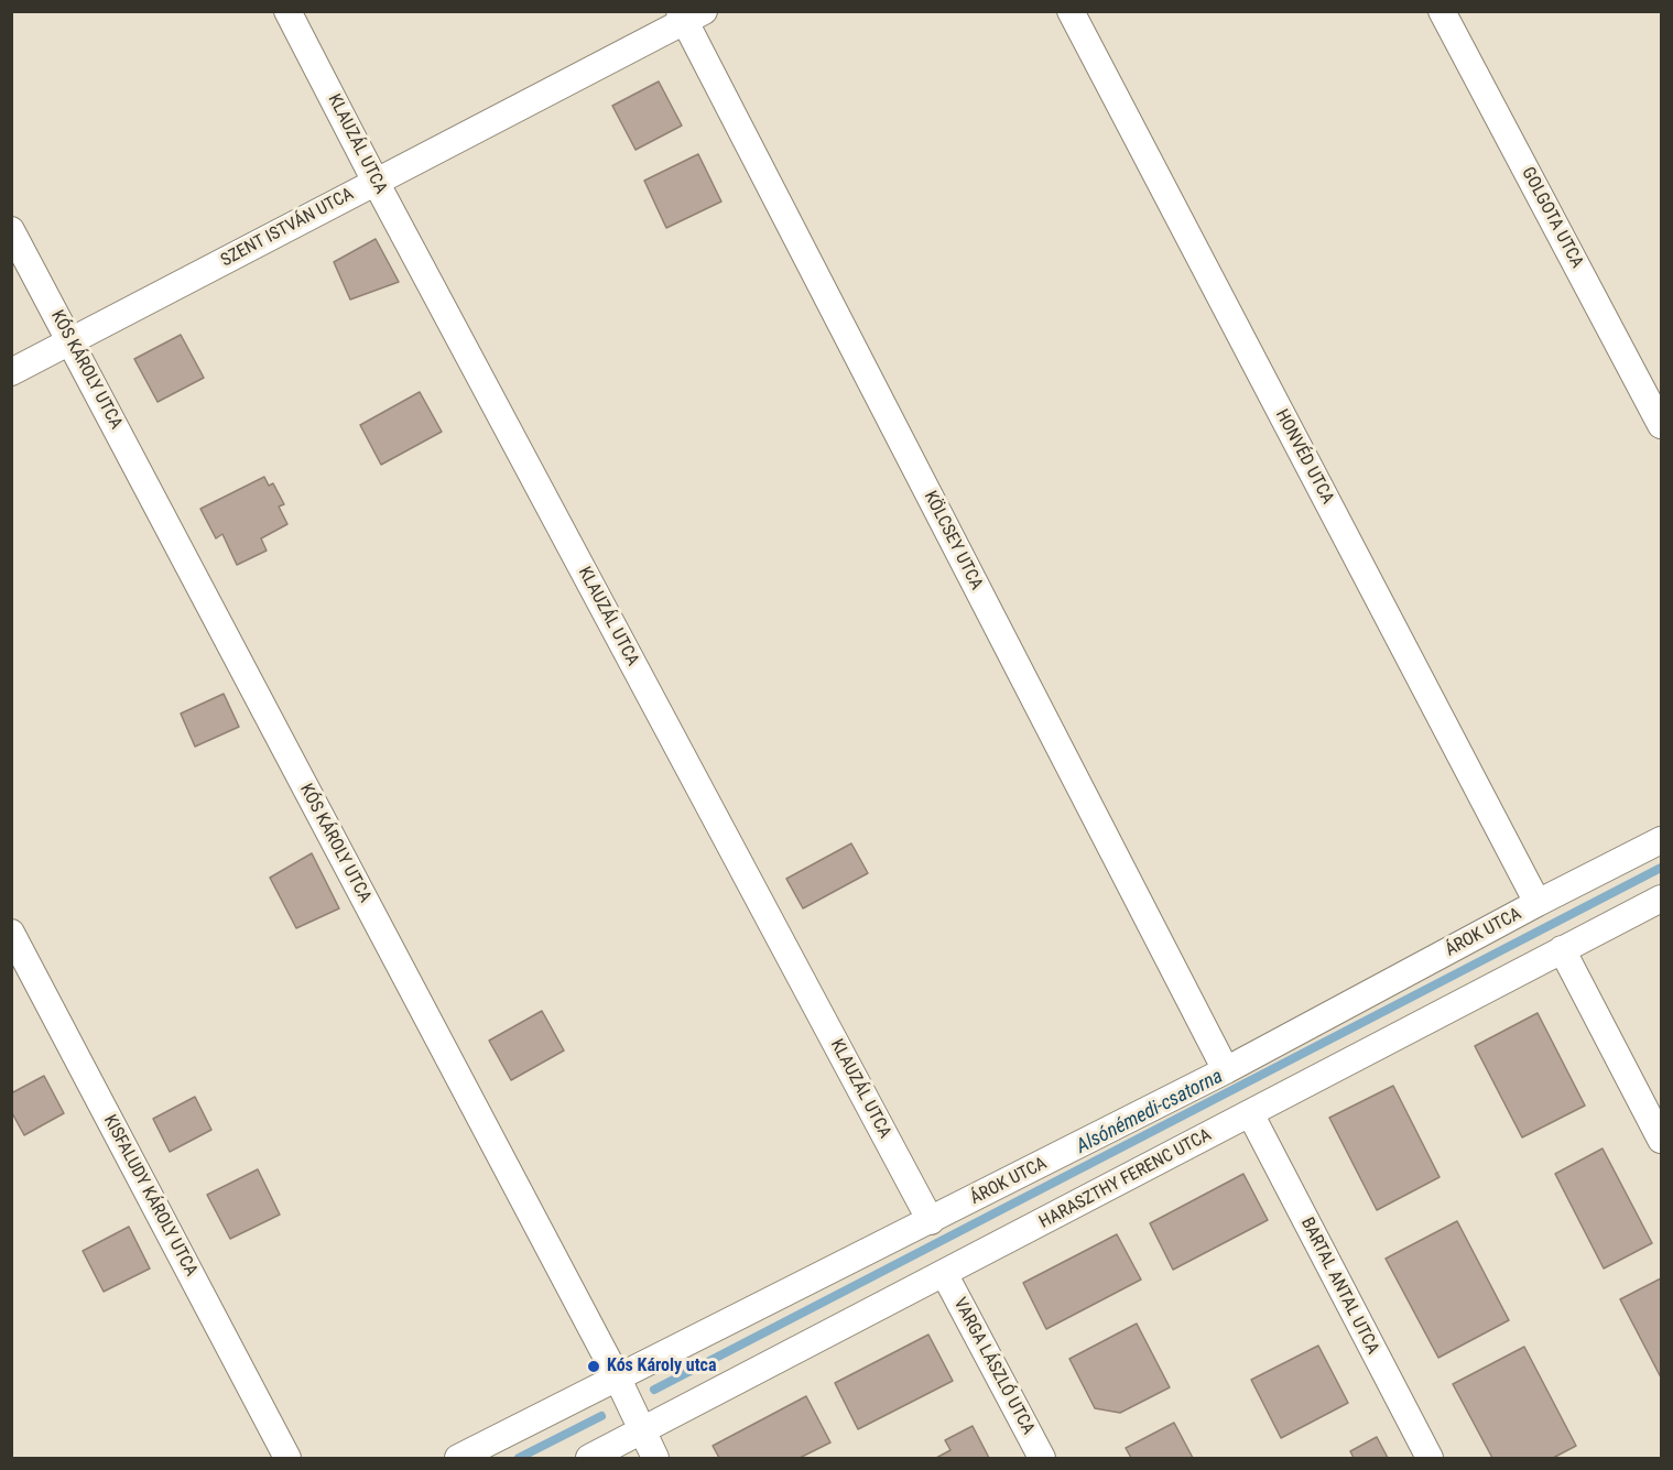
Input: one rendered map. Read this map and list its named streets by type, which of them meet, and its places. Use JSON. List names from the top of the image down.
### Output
{
  "streets": {
    "street": [
      "KLAUZÁL UTCA",
      "GOLGOTA UTCA",
      "SZENT ISTVÁN UTCA",
      "KÓS KÁROLY UTCA",
      "HONVÉD UTCA",
      "KÖLCSEY UTCA",
      "ÁROK UTCA",
      "HARASZTHY FERENC UTCA",
      "KISFALUDY KÁROLY UTCA",
      "BARTAL ANTAL UTCA",
      "VARGA LÁSZLÓ UTCA"
    ]
  },
  "crossings": [
    ["KLAUZÁL UTCA", "SZENT ISTVÁN UTCA"],
    ["KLAUZÁL UTCA", "ÁROK UTCA"],
    ["SZENT ISTVÁN UTCA", "KÓS KÁROLY UTCA"],
    ["SZENT ISTVÁN UTCA", "KÖLCSEY UTCA"],
    ["KÓS KÁROLY UTCA", "ÁROK UTCA"],
    ["KÓS KÁROLY UTCA", "HARASZTHY FERENC UTCA"],
    ["HONVÉD UTCA", "ÁROK UTCA"],
    ["KÖLCSEY UTCA", "ÁROK UTCA"],
    ["HARASZTHY FERENC UTCA", "BARTAL ANTAL UTCA"],
    ["HARASZTHY FERENC UTCA", "VARGA LÁSZLÓ UTCA"]
  ],
  "water": ["Alsónémedi-csatorna"],
  "places": ["Kós Károly utca"]
}
